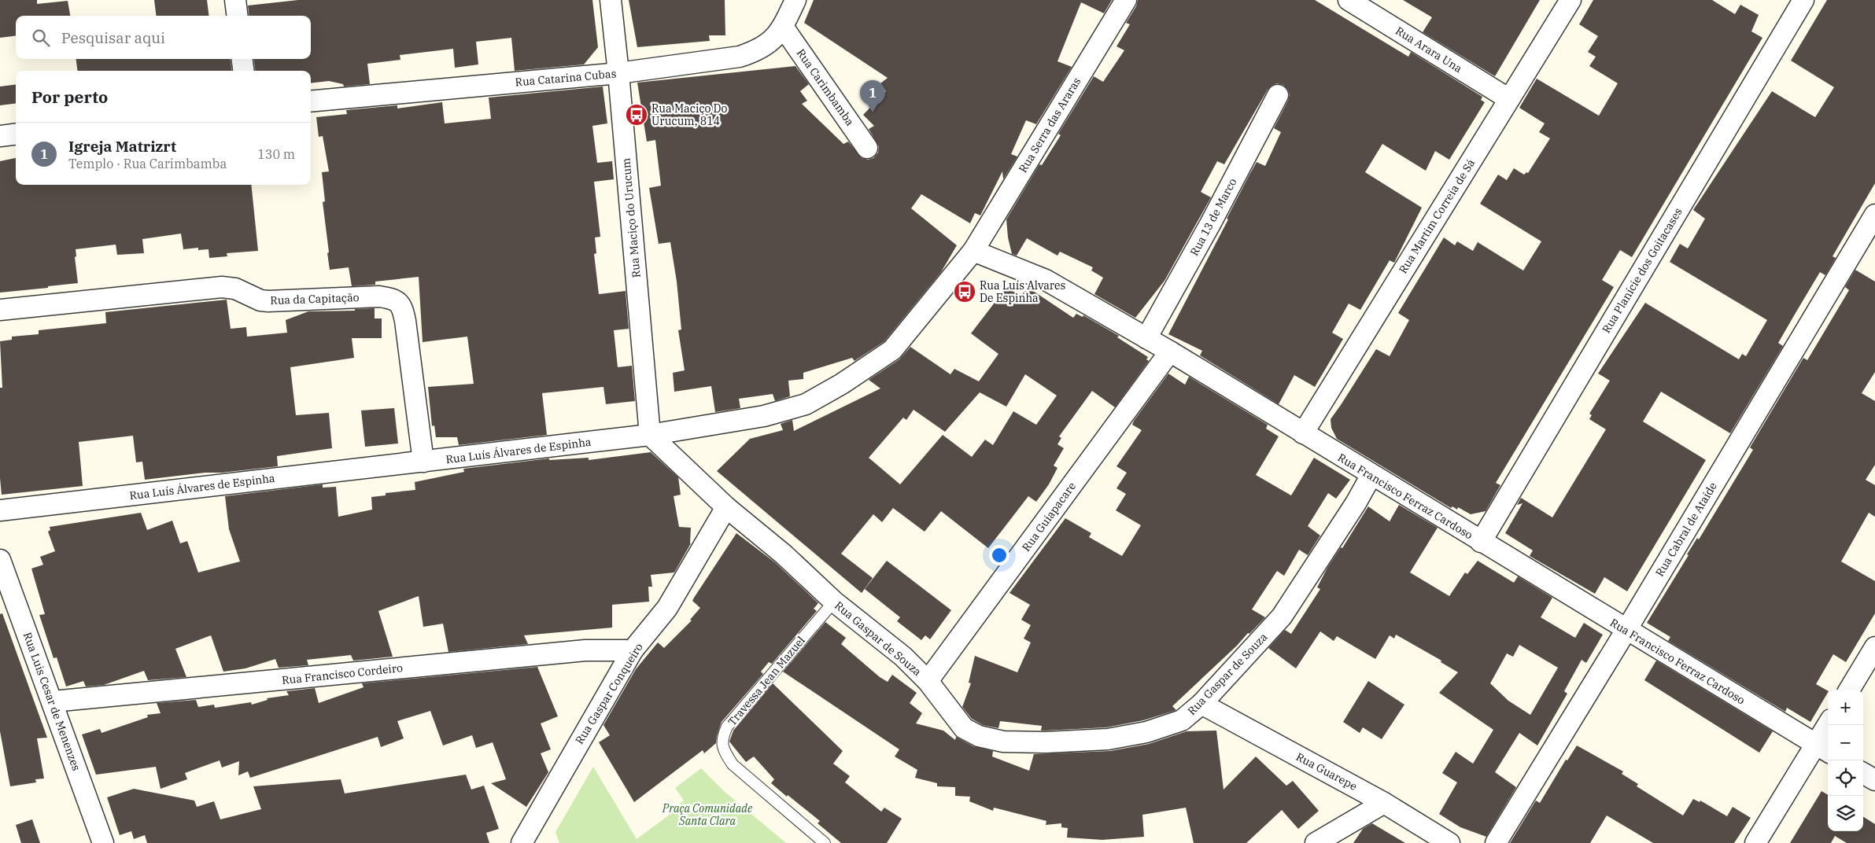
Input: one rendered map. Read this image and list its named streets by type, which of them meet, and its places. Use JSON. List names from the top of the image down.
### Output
{
  "streets": {
    "street": [
      "Rua Arara Una",
      "Rua Catarina Cubas",
      "Rua Carimbamba",
      "Rua Serra das Araras",
      "Rua Martim Correia de Sá",
      "Rua 13 de Marco",
      "Rua Maciço do Urucum",
      "Rua Planície dos Goitacases",
      "Rua da Capitação",
      "Rua Luís Álvares de Espinha",
      "Rua Francisco Ferraz Cardoso",
      "Rua Guiapacare",
      "Rua Cabral de Ataíde",
      "Rua Gaspar de Souza",
      "Rua Francisco Cordeiro",
      "Rua Gaspar Conqueiro",
      "Rua Luis Cesar de Menenzes",
      "Rua Guarepe"
    ],
    "lane": ["Travessa Jean Mazuel"]
  },
  "crossings": [
    ["Rua Arara Una", "Rua Martim Correia de Sá"],
    ["Rua Catarina Cubas", "Rua Carimbamba"],
    ["Rua Catarina Cubas", "Rua Maciço do Urucum"],
    ["Rua Serra das Araras", "Rua Luís Álvares de Espinha"],
    ["Rua Serra das Araras", "Rua Francisco Ferraz Cardoso"],
    ["Rua Martim Correia de Sá", "Rua Francisco Ferraz Cardoso"],
    ["Rua 13 de Marco", "Rua Francisco Ferraz Cardoso"],
    ["Rua Maciço do Urucum", "Rua Luís Álvares de Espinha"],
    ["Rua Maciço do Urucum", "Rua Gaspar de Souza"],
    ["Rua Planície dos Goitacases", "Rua Francisco Ferraz Cardoso"],
    ["Rua da Capitação", "Rua Luís Álvares de Espinha"],
    ["Rua Luís Álvares de Espinha", "Rua Francisco Ferraz Cardoso"],
    ["Rua Luís Álvares de Espinha", "Rua Gaspar de Souza"],
    ["Rua Francisco Ferraz Cardoso", "Rua Guiapacare"],
    ["Rua Francisco Ferraz Cardoso", "Rua Cabral de Ataíde"],
    ["Rua Francisco Ferraz Cardoso", "Rua Gaspar de Souza"],
    ["Rua Guiapacare", "Rua Gaspar de Souza"],
    ["Rua Gaspar de Souza", "Travessa Jean Mazuel"],
    ["Rua Gaspar de Souza", "Rua Gaspar Conqueiro"],
    ["Rua Gaspar de Souza", "Rua Guarepe"],
    ["Rua Francisco Cordeiro", "Rua Gaspar Conqueiro"],
    ["Rua Francisco Cordeiro", "Rua Luis Cesar de Menenzes"]
  ],
  "parks": ["Praça Comunidade Santa Clara"],
  "places": {
    "bus stop": ["Rua Maciço Do Urucum, 814", "Rua Luís Alvares De Espinha"]
  },
  "page": {
    "search": "Pesquisar aqui",
    "heading": "Por perto",
    "pins": "1",
    "list": [
      {
        "mark": "1",
        "name": "Igreja Matrizrt",
        "note": "Templo · Rua Carimbamba",
        "value": "130 m"
      }
    ],
    "map_buttons": ["+", "−"]
  }
}
